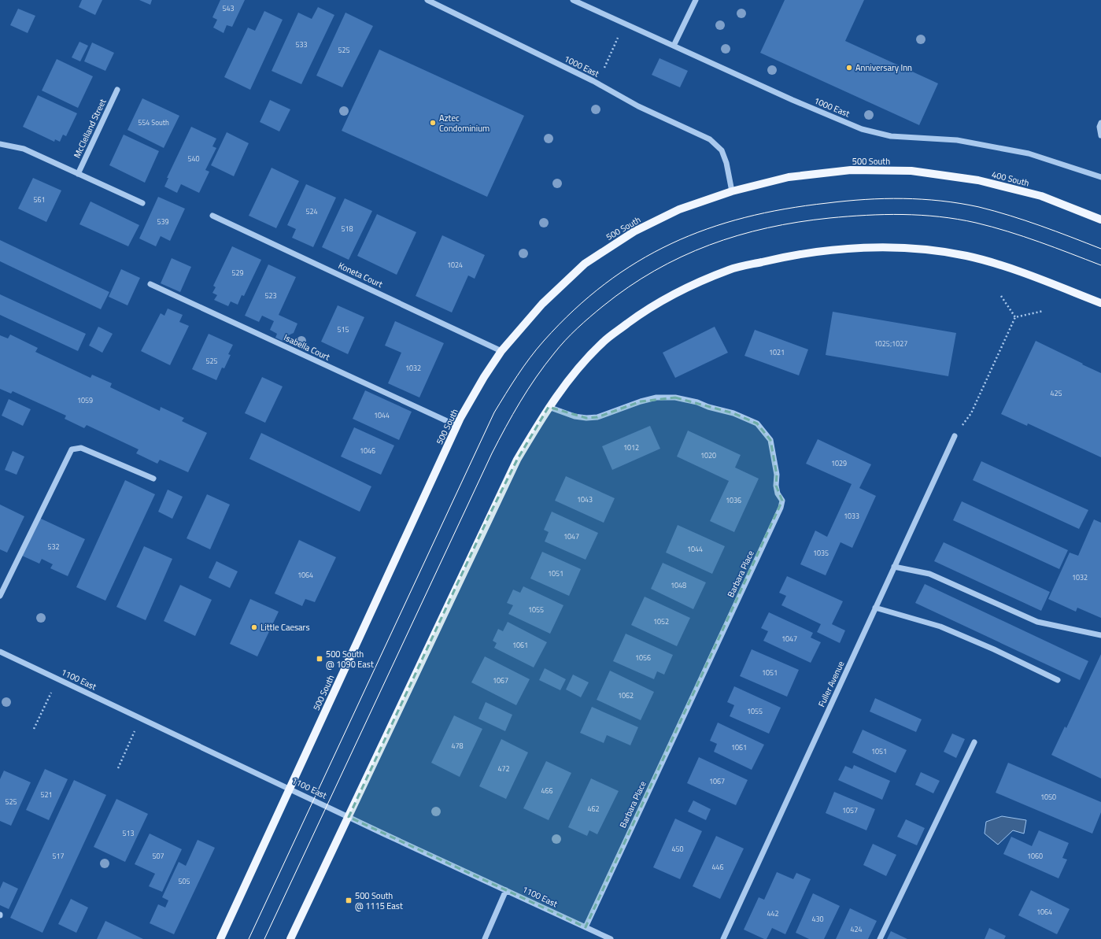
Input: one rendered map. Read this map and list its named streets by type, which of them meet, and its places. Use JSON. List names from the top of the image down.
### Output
{
  "streets": {
    "main road": ["500 South", "400 South"],
    "street": [
      "1000 East",
      "McClelland Street",
      "Koneta Court",
      "Isabella Court",
      "Barbara Place",
      "1100 East",
      "Fuller Avenue"
    ]
  },
  "crossings": [
    ["1000 East", "500 South"],
    ["500 South", "400 South"],
    ["500 South", "Koneta Court"],
    ["500 South", "Isabella Court"],
    ["500 South", "1100 East"],
    ["Barbara Place", "1100 East"]
  ],
  "places": {
    "other": ["Anniversary Inn", "Aztec Condominium", "Little Caesars"],
    "transit": ["500 South @ 1090 East", "500 South @ 1115 East"]
  },
  "house_numbers": [
    "543",
    "533",
    "525",
    "554 South",
    "540",
    "561",
    "524",
    "539",
    "518",
    "1024",
    "529",
    "523",
    "515",
    "1025;1027",
    "1021",
    "525",
    "1032",
    "425",
    "1059",
    "1044",
    "1012",
    "1046",
    "1020",
    "1029",
    "1043",
    "1036",
    "1033",
    "1047",
    "532",
    "1044",
    "1035",
    "1051",
    "1064",
    "1032",
    "1048",
    "1055",
    "1052",
    "1047",
    "1061",
    "1056",
    "1051",
    "1067",
    "1062",
    "1055",
    "478",
    "1061",
    "1051",
    "472",
    "1067",
    "466",
    "521",
    "1050",
    "525",
    "462",
    "1057",
    "513",
    "450",
    "517",
    "507",
    "1060",
    "446",
    "505",
    "1064",
    "442",
    "430",
    "424"
  ]
}
